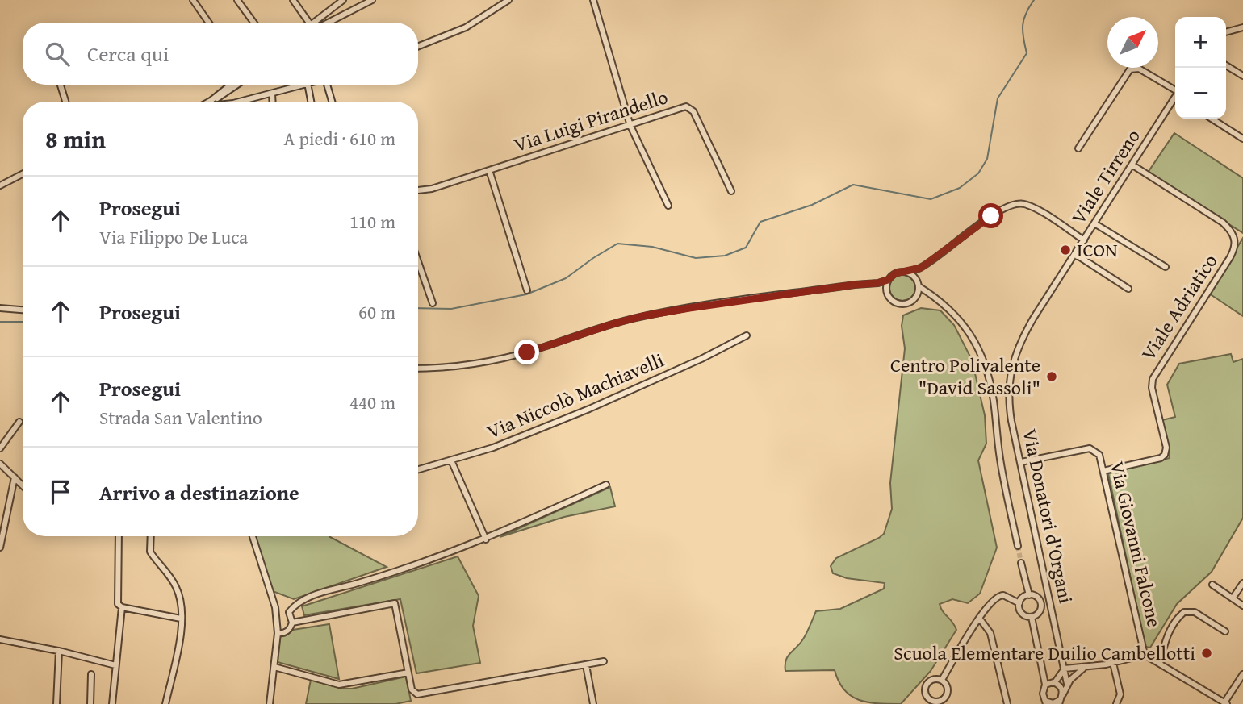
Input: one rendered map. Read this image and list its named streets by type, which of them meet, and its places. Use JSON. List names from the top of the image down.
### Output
{
  "streets": {
    "street": [
      "Via Luigi Pirandello",
      "Viale Tirreno",
      "Viale Adriatico",
      "Via Niccolò Machiavelli",
      "Via Donatori d'Organi",
      "Via Giovanni Falcone"
    ]
  },
  "crossings": [
    ["Viale Tirreno", "Viale Adriatico"],
    ["Viale Tirreno", "Via Donatori d'Organi"],
    ["Viale Adriatico", "Via Giovanni Falcone"],
    ["Via Donatori d'Organi", "Via Giovanni Falcone"]
  ],
  "places": ["ICON", "Centro Polivalente \"David Sassoli\"", "Scuola Elementare Duilio Cambellotti"],
  "north": "top right",
  "page": {
    "map_buttons": ["+", "−"],
    "search": "Cerca qui",
    "heading": ["8 min", "A piedi · 610 m"],
    "list": [
      ["Prosegui", "Via Filippo De Luca", "110 m"],
      ["Prosegui", "60 m"],
      ["Prosegui", "Strada San Valentino", "440 m"],
      "Arrivo a destinazione"
    ]
  }
}
